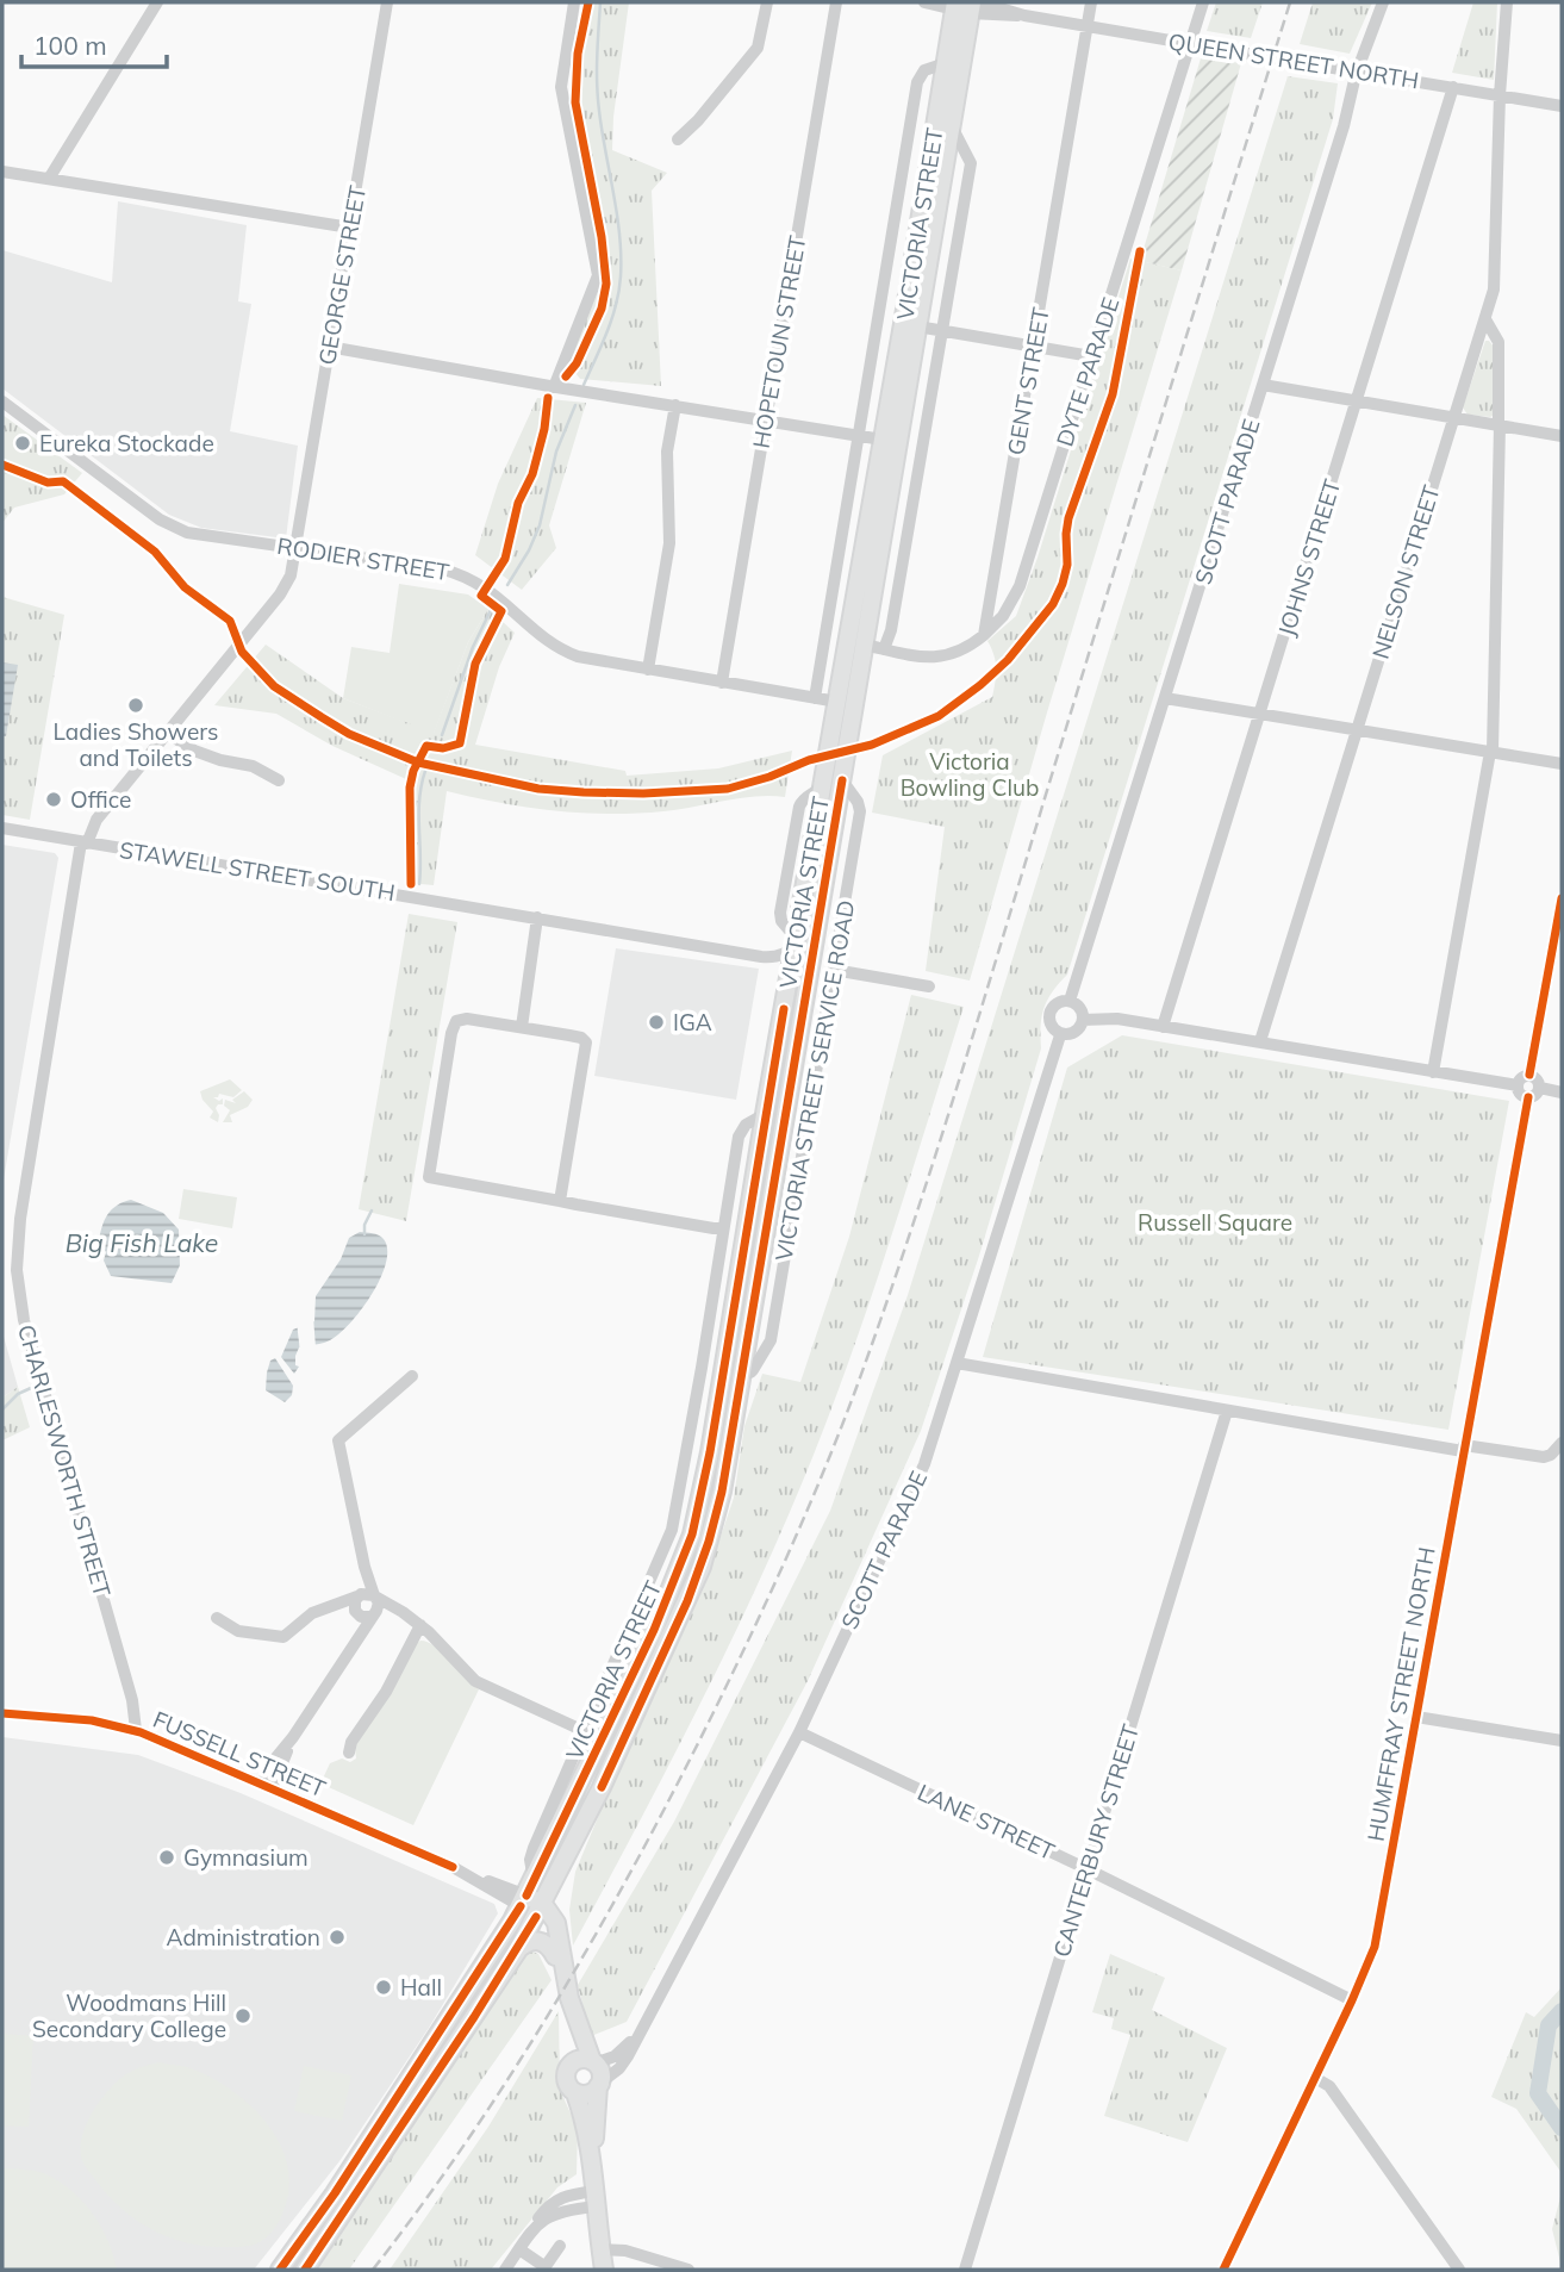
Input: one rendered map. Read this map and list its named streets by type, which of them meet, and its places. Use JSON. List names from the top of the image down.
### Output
{
  "streets": {
    "main road": ["VICTORIA STREET"],
    "street": [
      "QUEEN STREET NORTH",
      "GEORGE STREET",
      "HOPETOUN STREET",
      "DYTE PARADE",
      "GENT STREET",
      "SCOTT PARADE",
      "JOHNS STREET",
      "RODIER STREET",
      "NELSON STREET",
      "STAWELL STREET SOUTH",
      "VICTORIA STREET SERVICE ROAD",
      "CHARLESWORTH STREET",
      "HUMFFRAY STREET NORTH",
      "FUSSELL STREET",
      "LANE STREET",
      "CANTERBURY STREET"
    ]
  },
  "crossings": [
    ["QUEEN STREET NORTH", "VICTORIA STREET"],
    ["QUEEN STREET NORTH", "DYTE PARADE"],
    ["QUEEN STREET NORTH", "GENT STREET"],
    ["QUEEN STREET NORTH", "SCOTT PARADE"],
    ["QUEEN STREET NORTH", "JOHNS STREET"],
    ["QUEEN STREET NORTH", "NELSON STREET"],
    ["VICTORIA STREET", "RODIER STREET"],
    ["VICTORIA STREET", "STAWELL STREET SOUTH"],
    ["VICTORIA STREET", "VICTORIA STREET SERVICE ROAD"],
    ["VICTORIA STREET", "FUSSELL STREET"],
    ["GEORGE STREET", "RODIER STREET"],
    ["GEORGE STREET", "CHARLESWORTH STREET"],
    ["HOPETOUN STREET", "RODIER STREET"],
    ["DYTE PARADE", "GENT STREET"],
    ["SCOTT PARADE", "LANE STREET"],
    ["RODIER STREET", "CHARLESWORTH STREET"],
    ["STAWELL STREET SOUTH", "CHARLESWORTH STREET"],
    ["VICTORIA STREET SERVICE ROAD", "FUSSELL STREET"],
    ["CHARLESWORTH STREET", "FUSSELL STREET"],
    ["HUMFFRAY STREET NORTH", "LANE STREET"],
    ["LANE STREET", "CANTERBURY STREET"]
  ],
  "water": ["Big Fish Lake"],
  "parks": ["Victoria Bowling Club", "Russell Square"],
  "places": [
    "Eureka Stockade",
    "Ladies Showers and Toilets",
    "Office",
    "IGA",
    "Gymnasium",
    "Administration",
    "Hall",
    "Woodmans Hill Secondary College"
  ],
  "scale_bar": "100 m"
}
